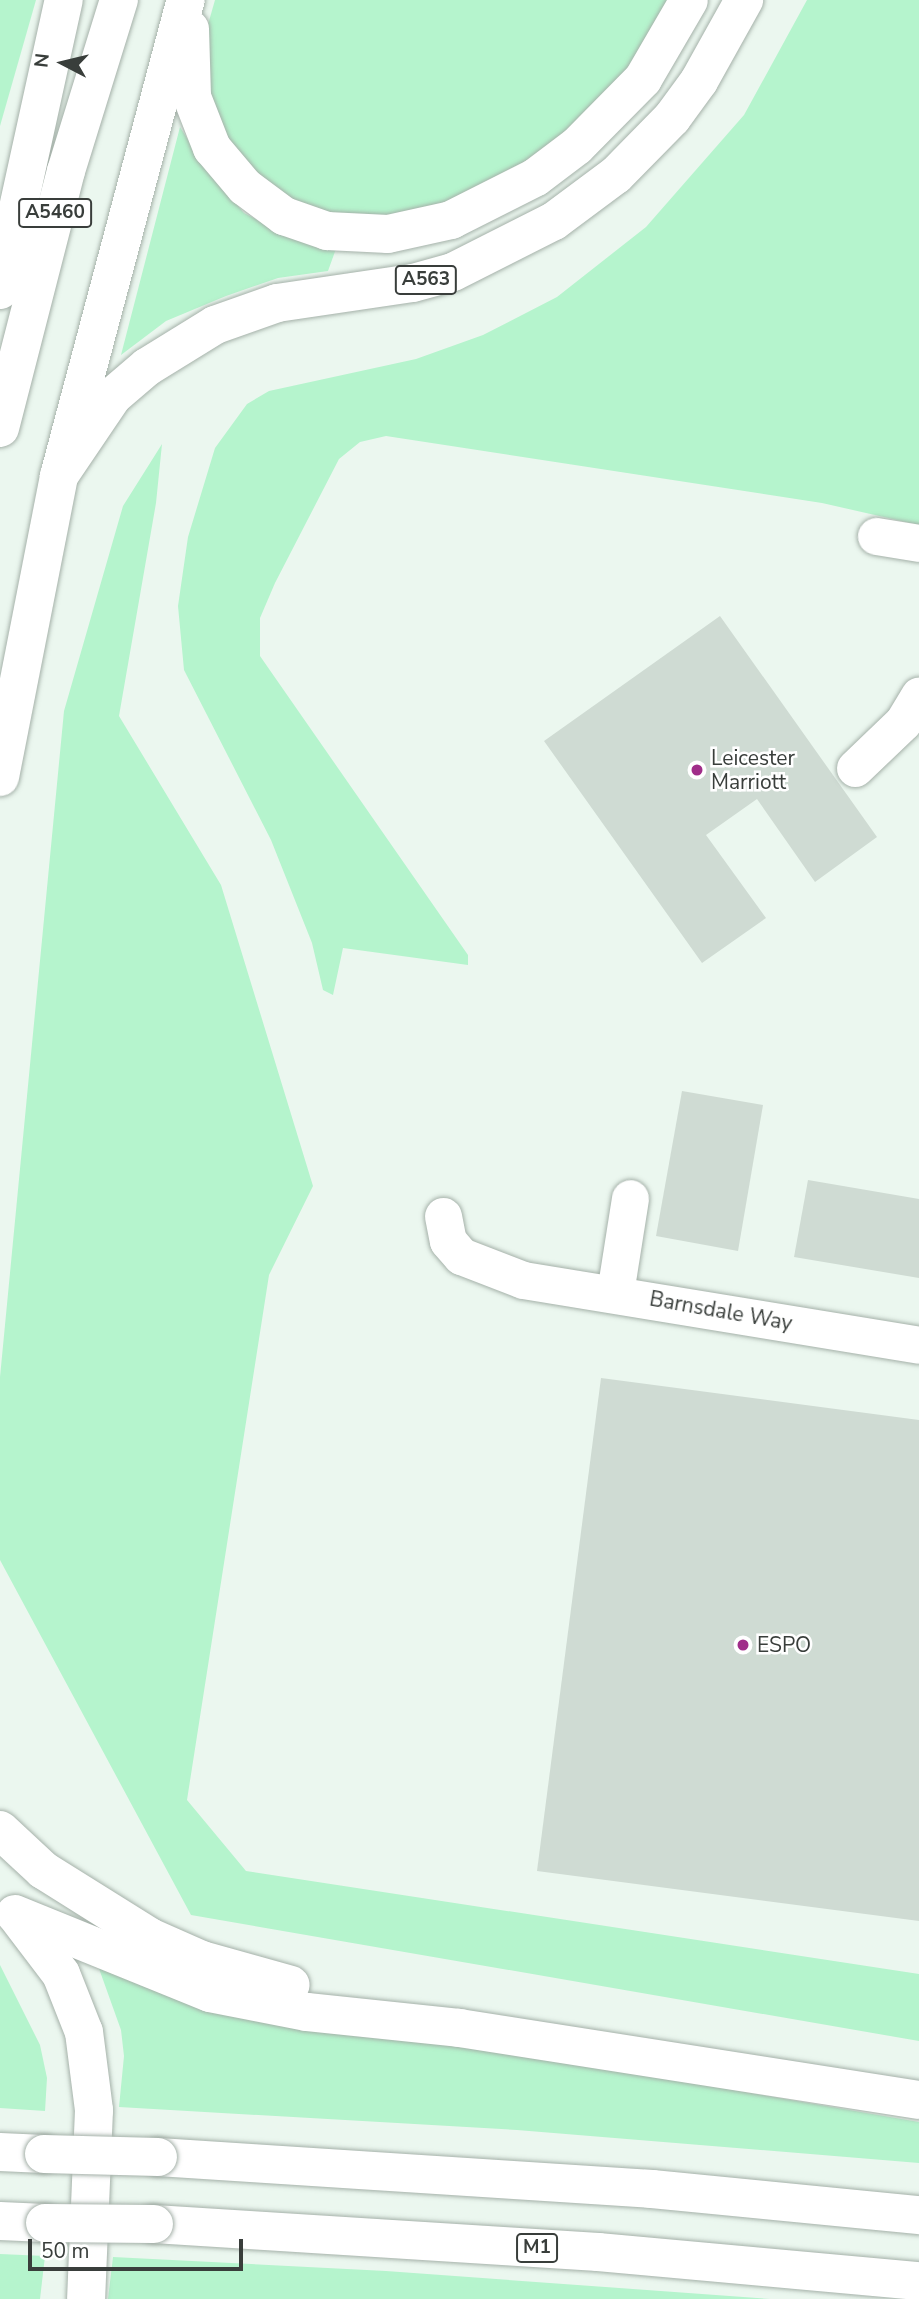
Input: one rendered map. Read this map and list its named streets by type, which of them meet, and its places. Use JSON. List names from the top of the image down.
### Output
{
  "streets": {
    "highway": ["A5460", "A563", "M1"],
    "street": ["Barnsdale Way"]
  },
  "crossings": [
    ["A5460", "A563"]
  ],
  "places": ["Leicester Marriott", "ESPO"],
  "scale_bar": "50 m",
  "north": "left"
}
